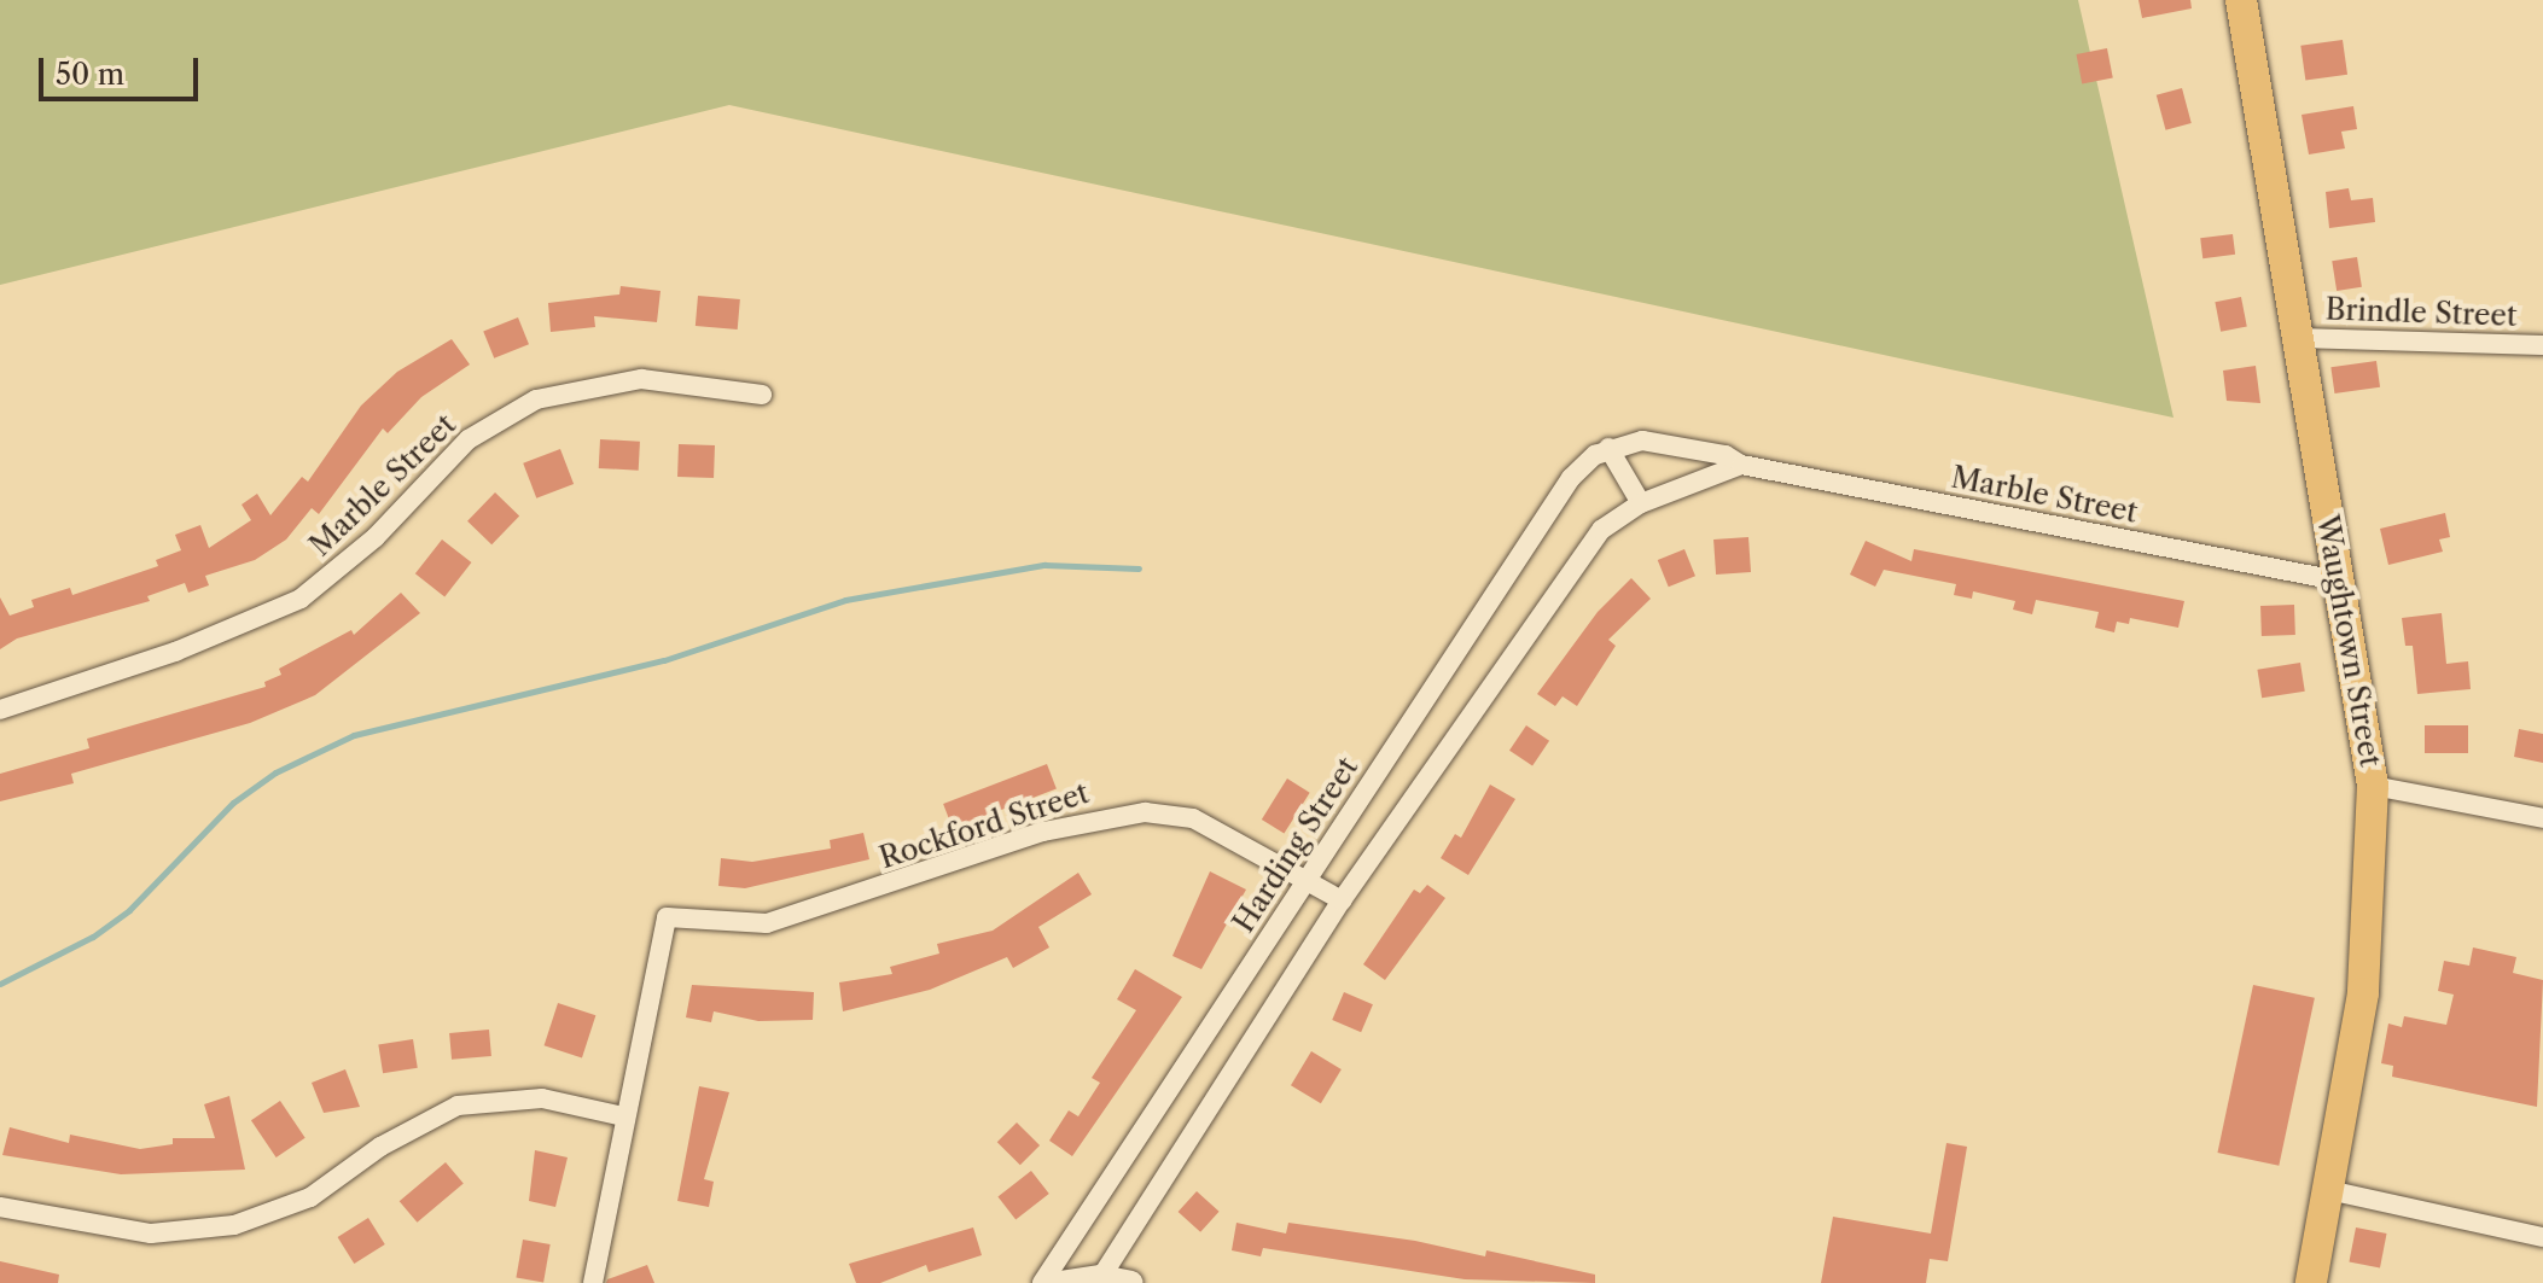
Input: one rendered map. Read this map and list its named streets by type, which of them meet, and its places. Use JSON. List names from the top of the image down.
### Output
{
  "streets": {
    "main road": ["Waughtown Street"],
    "street": [
      "Brindle Street",
      "Marble Street",
      "Rockford Street",
      "Harding Street"
    ]
  },
  "crossings": [
    ["Brindle Street", "Waughtown Street"],
    ["Marble Street", "Waughtown Street"],
    ["Marble Street", "Harding Street"],
    ["Rockford Street", "Harding Street"]
  ],
  "scale_bar": "50 m"
}
